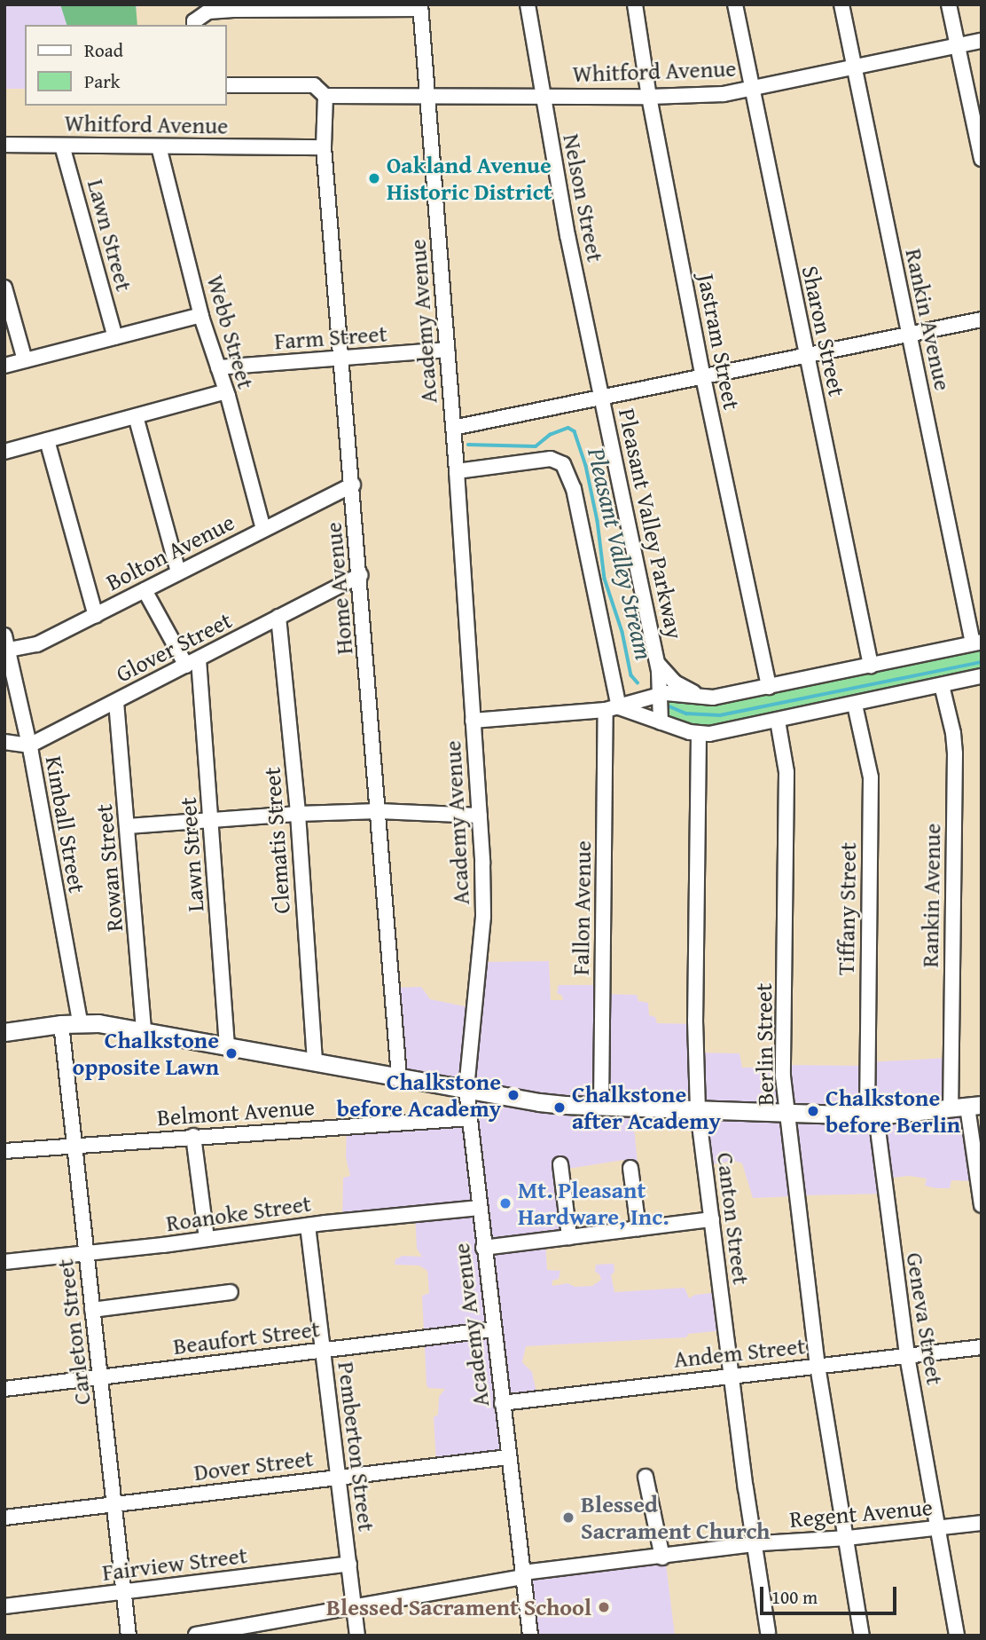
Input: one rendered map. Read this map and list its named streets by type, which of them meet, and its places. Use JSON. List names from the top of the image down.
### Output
{
  "streets": {
    "street": [
      "Whitford Avenue",
      "Nelson Street",
      "Lawn Street",
      "Rankin Avenue",
      "Academy Avenue",
      "Sharon Street",
      "Webb Street",
      "Farm Street",
      "Jastram Street",
      "Pleasant Valley Parkway",
      "Bolton Avenue",
      "Home Avenue",
      "Glover Street",
      "Kimball Street",
      "Clematis Street",
      "Rowan Street",
      "Fallon Avenue",
      "Tiffany Street",
      "Berlin Street",
      "Belmont Avenue",
      "Roanoke Street",
      "Canton Street",
      "Geneva Street",
      "Carleton Street",
      "Beaufort Street",
      "Andem Street",
      "Pemberton Street",
      "Dover Street",
      "Regent Avenue",
      "Fairview Street"
    ]
  },
  "crossings": [
    ["Whitford Avenue", "Nelson Street"],
    ["Whitford Avenue", "Lawn Street"],
    ["Whitford Avenue", "Rankin Avenue"],
    ["Whitford Avenue", "Academy Avenue"],
    ["Whitford Avenue", "Sharon Street"],
    ["Whitford Avenue", "Webb Street"],
    ["Whitford Avenue", "Jastram Street"],
    ["Whitford Avenue", "Home Avenue"],
    ["Nelson Street", "Pleasant Valley Parkway"],
    ["Lawn Street", "Bolton Avenue"],
    ["Lawn Street", "Glover Street"],
    ["Academy Avenue", "Farm Street"],
    ["Academy Avenue", "Pleasant Valley Parkway"],
    ["Academy Avenue", "Belmont Avenue"],
    ["Academy Avenue", "Roanoke Street"],
    ["Academy Avenue", "Beaufort Street"],
    ["Academy Avenue", "Andem Street"],
    ["Academy Avenue", "Dover Street"],
    ["Academy Avenue", "Regent Avenue"],
    ["Webb Street", "Farm Street"],
    ["Webb Street", "Bolton Avenue"],
    ["Farm Street", "Home Avenue"],
    ["Bolton Avenue", "Home Avenue"],
    ["Bolton Avenue", "Kimball Street"],
    ["Home Avenue", "Glover Street"],
    ["Glover Street", "Kimball Street"],
    ["Glover Street", "Clematis Street"],
    ["Glover Street", "Rowan Street"],
    ["Tiffany Street", "Geneva Street"],
    ["Berlin Street", "Andem Street"],
    ["Berlin Street", "Regent Avenue"],
    ["Belmont Avenue", "Carleton Street"],
    ["Roanoke Street", "Carleton Street"],
    ["Roanoke Street", "Pemberton Street"],
    ["Canton Street", "Andem Street"],
    ["Canton Street", "Regent Avenue"],
    ["Geneva Street", "Andem Street"],
    ["Geneva Street", "Regent Avenue"],
    ["Carleton Street", "Beaufort Street"],
    ["Carleton Street", "Dover Street"],
    ["Carleton Street", "Fairview Street"],
    ["Beaufort Street", "Pemberton Street"],
    ["Pemberton Street", "Dover Street"],
    ["Pemberton Street", "Regent Avenue"],
    ["Pemberton Street", "Fairview Street"]
  ],
  "water": ["Pleasant Valley Stream"],
  "places": [
    "Oakland Avenue Historic District",
    "Chalkstone opposite Lawn",
    "Chalkstone before Academy",
    "Chalkstone after Academy",
    "Chalkstone before Berlin",
    "Mt. Pleasant Hardware, Inc.",
    "Blessed Sacrament Church",
    "Blessed Sacrament School"
  ],
  "legend": ["Road", "Park"],
  "scale_bar": "100 m"
}
